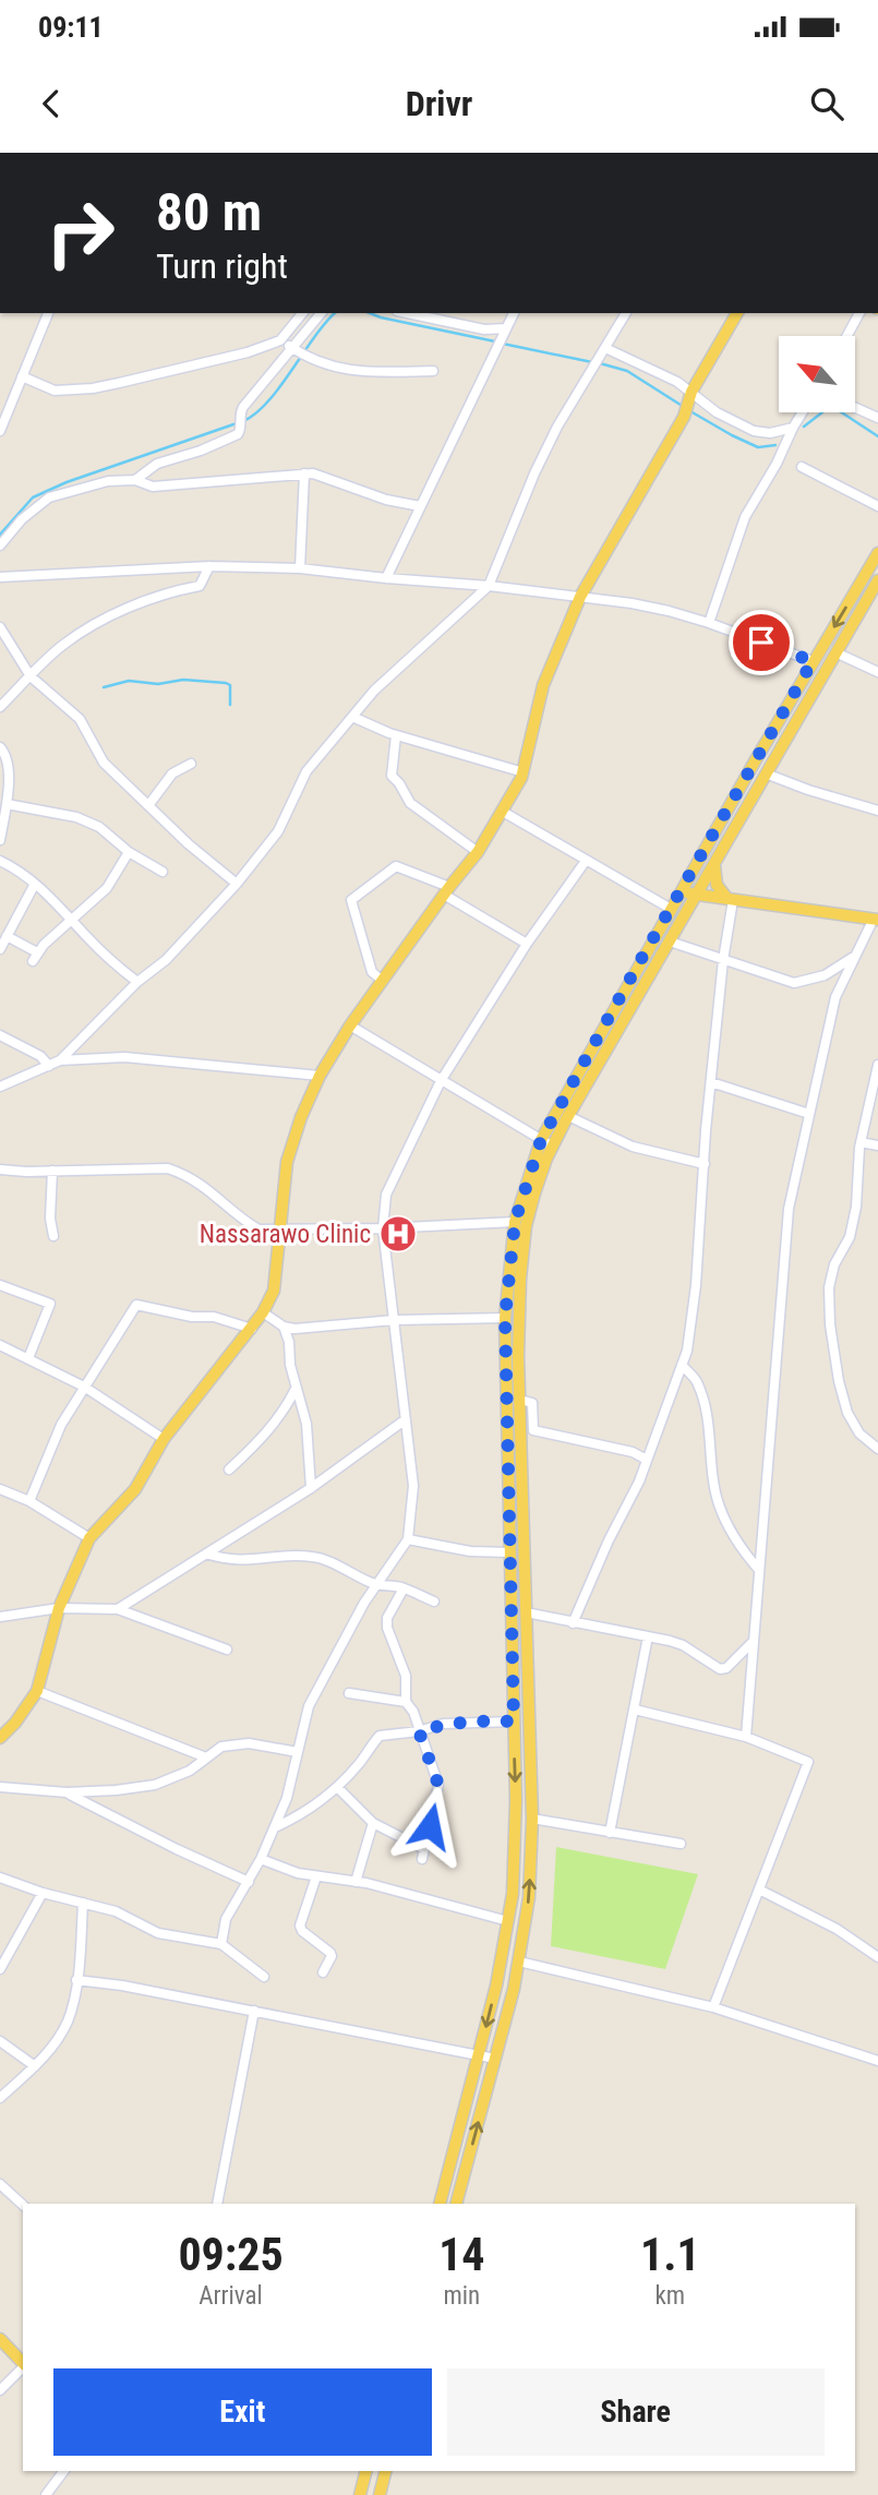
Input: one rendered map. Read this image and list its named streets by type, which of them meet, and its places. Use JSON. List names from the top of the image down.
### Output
{
  "places": {
    "hospital": ["Nassarawo Clinic"]
  },
  "north": "top left",
  "page": {
    "status": "09:11",
    "header": "Drivr",
    "turn": ["80 m", "Turn right"],
    "eta": [
      "09:25",
      "Arrival",
      "14",
      "min",
      "1.1",
      "km"
    ],
    "buttons": ["Exit", "Share"]
  }
}
